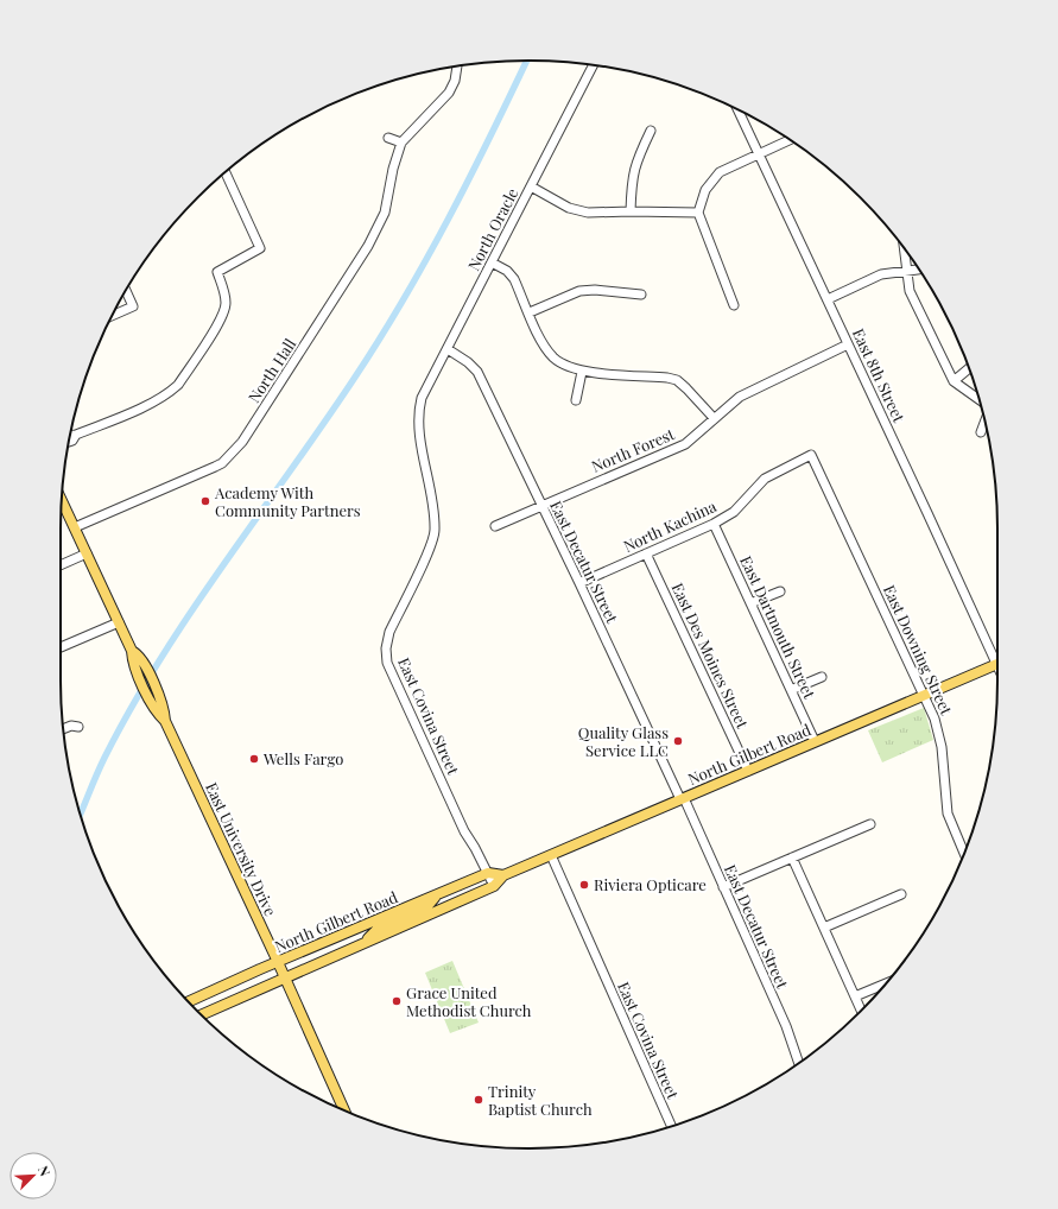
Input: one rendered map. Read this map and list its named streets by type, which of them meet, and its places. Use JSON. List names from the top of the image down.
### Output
{
  "streets": {
    "main road": ["North Gilbert Road", "East University Drive"],
    "street": [
      "North Oracle",
      "North Hall",
      "East 8th Street",
      "North Forest",
      "North Kachina",
      "East Decatur Street",
      "East Dartmouth Street",
      "East Downing Street",
      "East Des Moines Street",
      "East Covina Street"
    ]
  },
  "crossings": [
    ["North Oracle", "East Decatur Street"],
    ["North Oracle", "East Covina Street"],
    ["North Hall", "East University Drive"],
    ["East 8th Street", "North Forest"],
    ["North Forest", "East Decatur Street"],
    ["North Kachina", "East Decatur Street"],
    ["North Kachina", "East Dartmouth Street"],
    ["North Kachina", "East Downing Street"],
    ["North Kachina", "East Des Moines Street"],
    ["East Decatur Street", "North Gilbert Road"],
    ["East Dartmouth Street", "North Gilbert Road"],
    ["East Downing Street", "North Gilbert Road"],
    ["East Des Moines Street", "North Gilbert Road"],
    ["East Covina Street", "North Gilbert Road"],
    ["North Gilbert Road", "East University Drive"]
  ],
  "places": [
    "Academy With Community Partners",
    "Quality Glass Service LLC",
    "Wells Fargo",
    "Riviera Opticare",
    "Grace United Methodist Church",
    "Trinity Baptist Church"
  ],
  "north": "top right"
}
